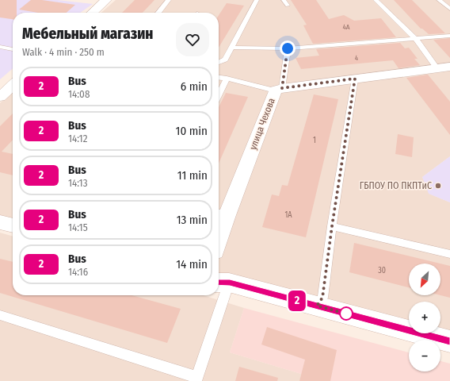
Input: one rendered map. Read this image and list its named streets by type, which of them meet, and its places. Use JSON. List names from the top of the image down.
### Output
{
  "streets": {
    "street": ["улица Чехова"]
  },
  "places": ["ГБПОУ ПО ПКПТиС"],
  "lines": ["bus line 2"],
  "house_numbers": [
    "4А",
    "4",
    "1",
    "1А",
    "30"
  ],
  "north": "bottom left",
  "page": {
    "on_map": "2",
    "heading": ["Мебельный магазин", "Walk · 4 min · 250 m"],
    "list": [
      {
        "mark": "2",
        "name": "Bus",
        "note": "14:08",
        "value": "6 min"
      },
      {
        "mark": "2",
        "name": "Bus",
        "note": "14:12",
        "value": "10 min"
      },
      {
        "mark": "2",
        "name": "Bus",
        "note": "14:13",
        "value": "11 min"
      },
      {
        "mark": "2",
        "name": "Bus",
        "note": "14:15",
        "value": "13 min"
      },
      {
        "mark": "2",
        "name": "Bus",
        "note": "14:16",
        "value": "14 min"
      }
    ],
    "map_buttons": ["+", "−"]
  }
}
